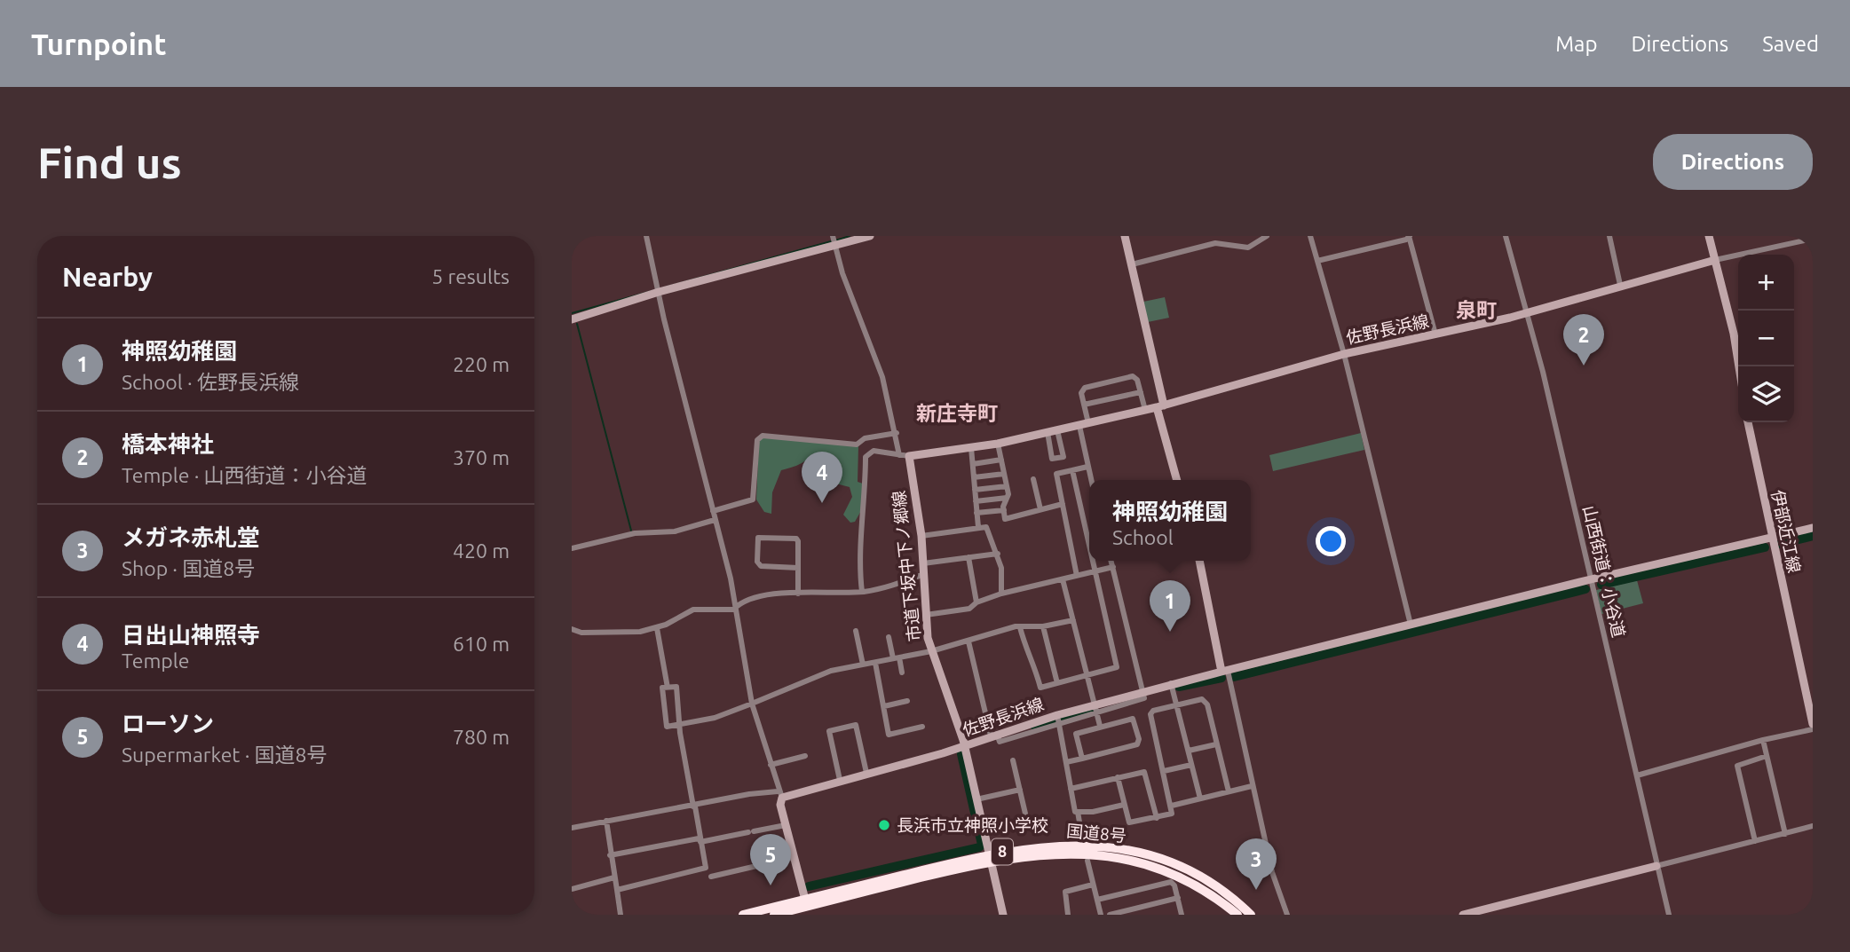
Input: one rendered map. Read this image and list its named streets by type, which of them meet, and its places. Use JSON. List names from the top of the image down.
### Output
{
  "streets": {
    "highway": ["国道8号", "8"],
    "street": [
      "佐野長浜線",
      "伊部近江線",
      "市道下坂中下ノ郷線",
      "山西街道：小谷道"
    ]
  },
  "crossings": [
    ["佐野長浜線", "伊部近江線"],
    ["佐野長浜線", "市道下坂中下ノ郷線"],
    ["佐野長浜線", "山西街道：小谷道"],
    ["市道下坂中下ノ郷線", "国道8号"]
  ],
  "districts": ["泉町", "新庄寺町"],
  "places": ["長浜市立神照小学校"],
  "page": {
    "header": "Turnpoint",
    "nav": ["Map", "Directions", "Saved"],
    "buttons": "Directions",
    "title": "Find us",
    "heading": ["Nearby", "5 results"],
    "map_buttons": ["+", "−"],
    "pins": [
      "2",
      "4",
      "1",
      "5",
      "3"
    ],
    "list": [
      {
        "mark": "1",
        "name": "神照幼稚園",
        "note": "School · 佐野長浜線",
        "value": "220 m"
      },
      {
        "mark": "2",
        "name": "橋本神社",
        "note": "Temple · 山西街道：小谷道",
        "value": "370 m"
      },
      {
        "mark": "3",
        "name": "メガネ赤札堂",
        "note": "Shop · 国道8号",
        "value": "420 m"
      },
      {
        "mark": "4",
        "name": "日出山神照寺",
        "note": "Temple",
        "value": "610 m"
      },
      {
        "mark": "5",
        "name": "ローソン",
        "note": "Supermarket · 国道8号",
        "value": "780 m"
      }
    ],
    "popup": ["神照幼稚園", "School"]
  }
}
